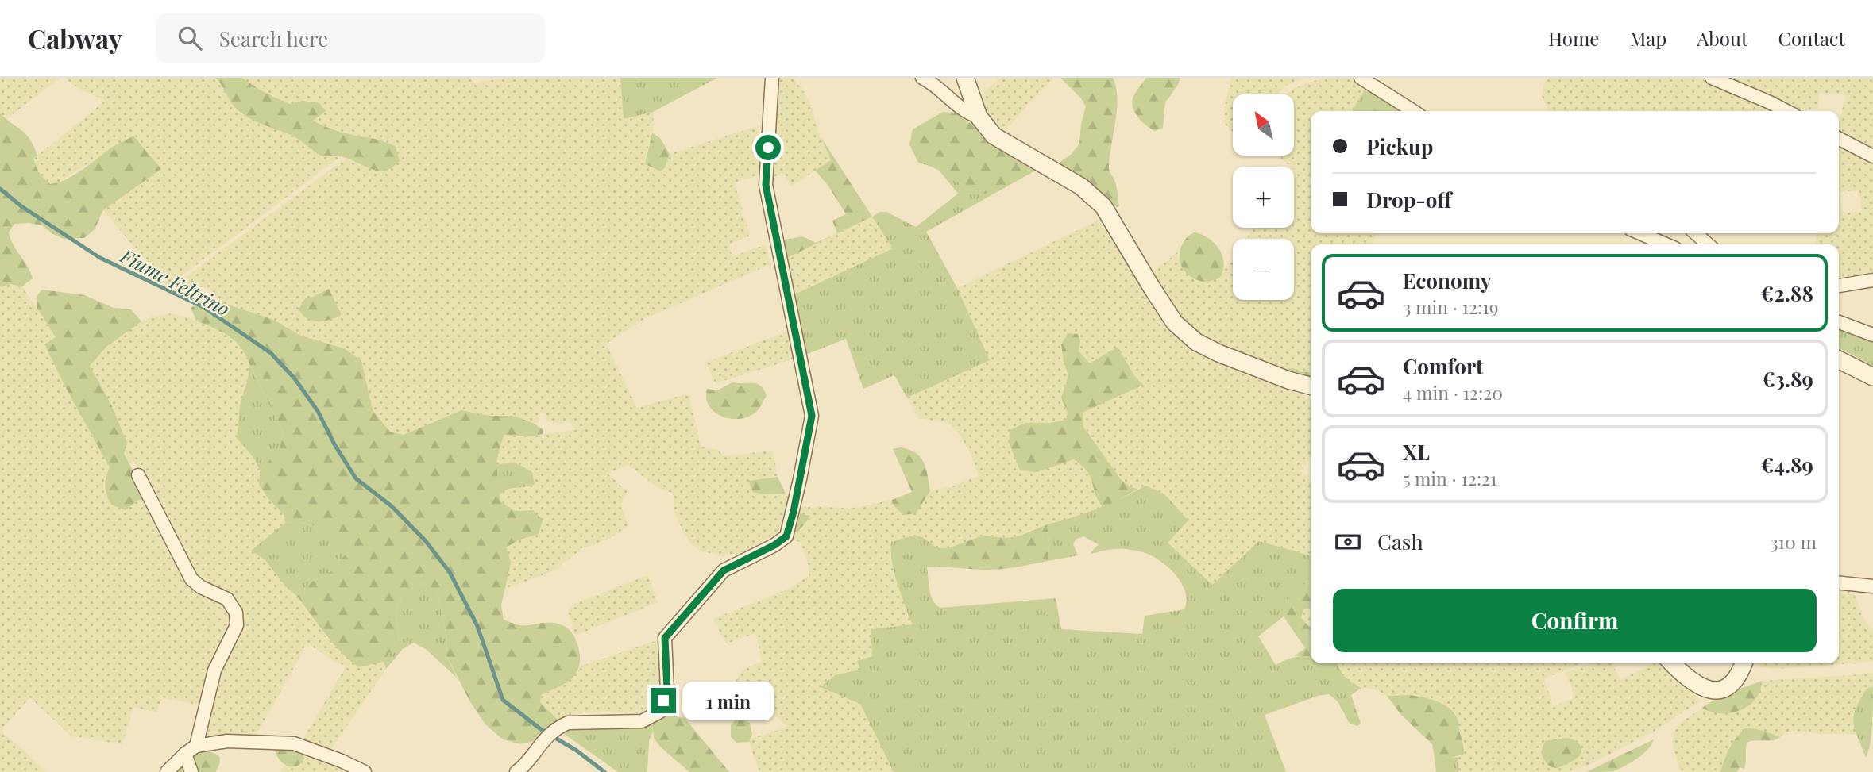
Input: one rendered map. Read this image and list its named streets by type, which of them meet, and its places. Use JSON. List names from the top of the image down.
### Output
{
  "water": ["Fiume Feltrino"],
  "north": "top left",
  "page": {
    "header": "Cabway",
    "search": "Search here",
    "nav": [
      "Home",
      "Map",
      "About",
      "Contact"
    ],
    "map_buttons": ["+", "−"],
    "banner": ["Pickup", "Drop-off"],
    "list": [
      {
        "name": "Economy",
        "note": "3 min · 12:19",
        "value": "€2.88"
      },
      {
        "name": "Comfort",
        "note": "4 min · 12:20",
        "value": "€3.89"
      },
      {
        "name": "XL",
        "note": "5 min · 12:21",
        "value": "€4.89"
      }
    ],
    "pay": ["Cash", "310 m"],
    "buttons": "Confirm",
    "bubble": "1 min"
  }
}
